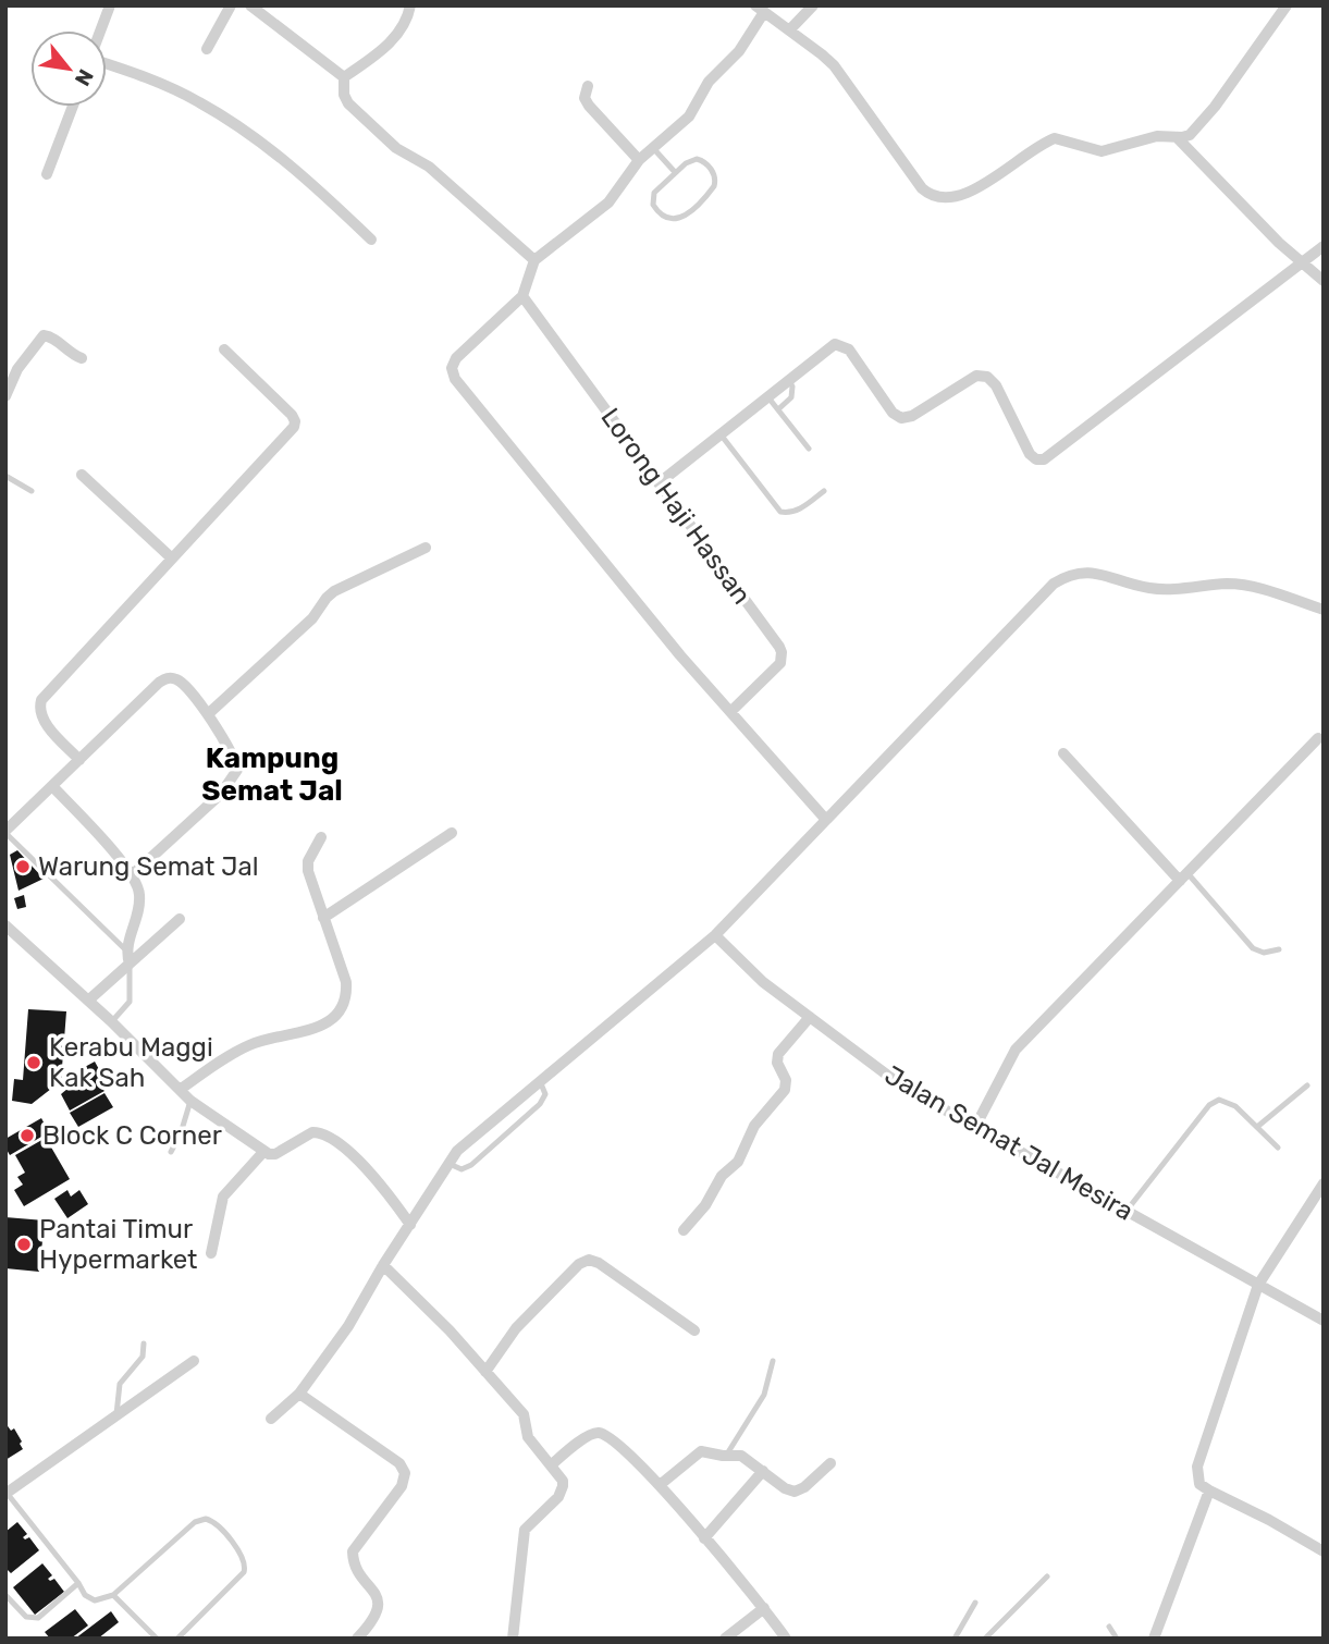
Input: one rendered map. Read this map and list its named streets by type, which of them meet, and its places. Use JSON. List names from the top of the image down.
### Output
{
  "streets": {
    "street": ["Lorong Haji Hassan", "Jalan Semat Jal Mesira"]
  },
  "districts": ["Kampung Semat Jal"],
  "places": [
    "Warung Semat Jal",
    "Kerabu Maggi Kak Sah",
    "Block C Corner",
    "Pantai Timur Hypermarket"
  ],
  "north": "bottom right"
}
